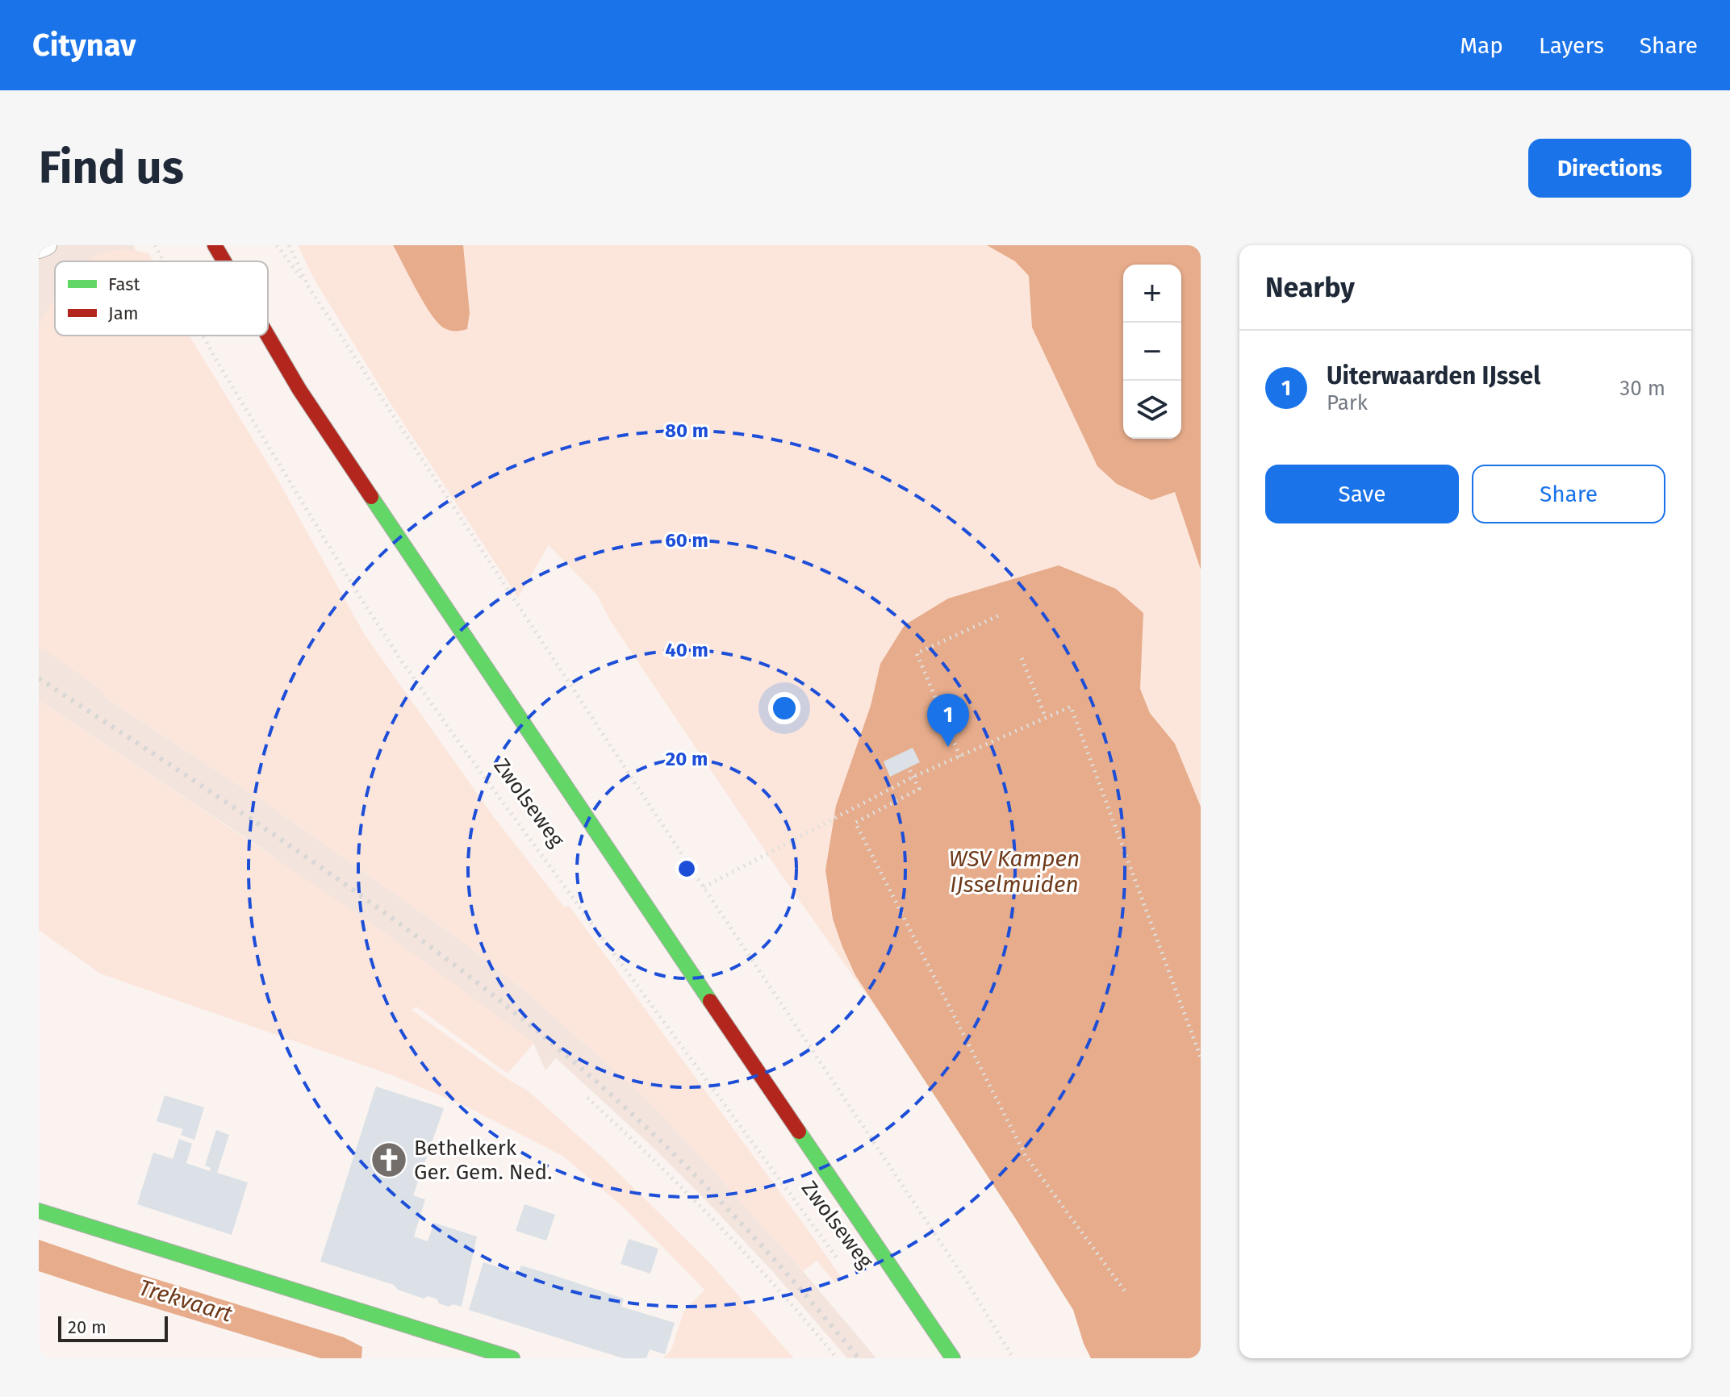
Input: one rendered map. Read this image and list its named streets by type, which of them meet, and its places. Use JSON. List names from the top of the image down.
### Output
{
  "streets": {
    "main road": ["Zwolseweg"]
  },
  "water": ["WSV Kampen IJsselmuiden", "Trekvaart"],
  "places": {
    "church": ["Bethelkerk Ger. Gem. Ned."]
  },
  "legend": ["Fast", "Jam"],
  "scale_bar": "20 m",
  "page": {
    "header": "Citynav",
    "nav": ["Map", "Layers", "Share"],
    "buttons": [
      "Directions",
      ["Save", "Share"]
    ],
    "title": "Find us",
    "heading": "Nearby",
    "map_buttons": ["+", "−"],
    "list": [
      {
        "mark": "1",
        "name": "Uiterwaarden IJssel",
        "note": "Park",
        "value": "30 m"
      }
    ],
    "pins": "1",
    "scale": "20 m"
  },
  "rings": [
    "80 m",
    "60 m",
    "40 m",
    "20 m"
  ]
}
